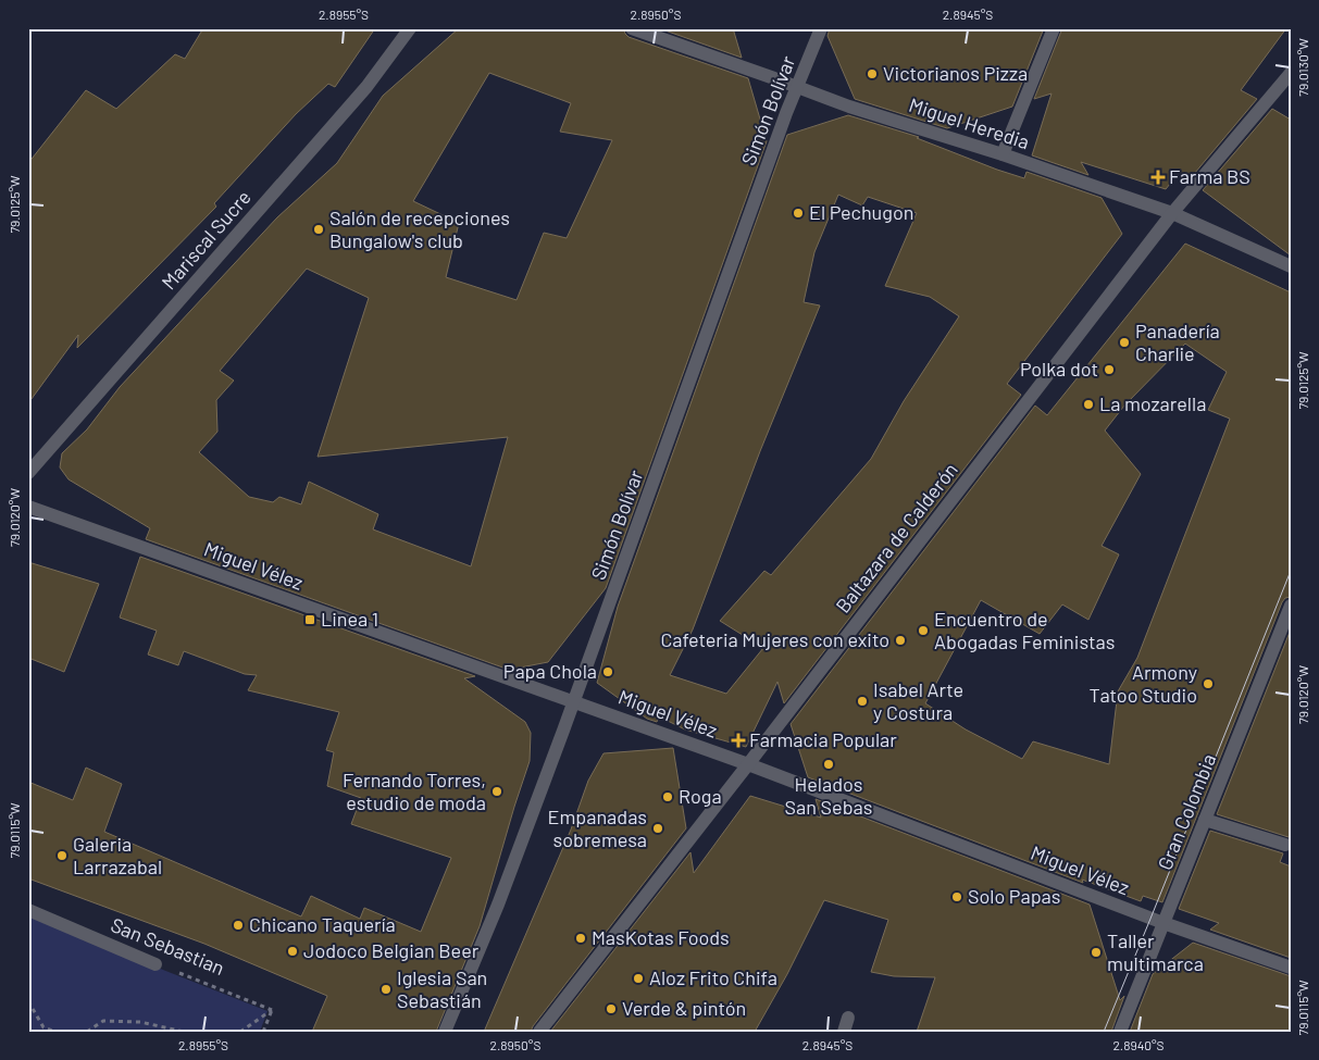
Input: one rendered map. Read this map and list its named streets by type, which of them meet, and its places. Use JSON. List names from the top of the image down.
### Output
{
  "streets": {
    "street": [
      "Simón Bolívar",
      "Miguel Heredia",
      "Mariscal Sucre",
      "Baltazara de Calderón",
      "Miguel Vélez",
      "Gran Colombia",
      "San Sebastian"
    ]
  },
  "crossings": [
    ["Simón Bolívar", "Miguel Heredia"],
    ["Simón Bolívar", "Miguel Vélez"],
    ["Miguel Heredia", "Baltazara de Calderón"],
    ["Baltazara de Calderón", "Miguel Vélez"],
    ["Miguel Vélez", "Gran Colombia"]
  ],
  "places": {
    "other": [
      "Victorianos Pizza",
      "El Pechugon",
      "Salón de recepciones Bungalow's club",
      "Panadería Charlie",
      "Polka dot",
      "La mozarella",
      "Encuentro de Abogadas Feministas",
      "Cafeteria Mujeres con exito",
      "Papa Chola",
      "Armony Tatoo Studio",
      "Isabel Arte y Costura",
      "Helados San Sebas",
      "Fernando Torres, estudio de moda",
      "Roga",
      "Empanadas sobremesa",
      "Galeria Larrazabal",
      "Solo Papas",
      "Chicano Taquería",
      "MasKotas Foods",
      "Jodoco Belgian Beer",
      "Taller multimarca",
      "Aloz Frito Chifa",
      "Iglesia San Sebastián",
      "Verde & pintón"
    ],
    "health": ["Farma BS", "Farmacia Popular"],
    "transit": ["Linea 1"]
  },
  "coordinates": [
    "2.8955°S",
    "2.8950°S",
    "2.8945°S",
    "79.0130°W",
    "79.0125°W",
    "79.0120°W",
    "79.0115°W",
    "2.8940°S"
  ]
}
